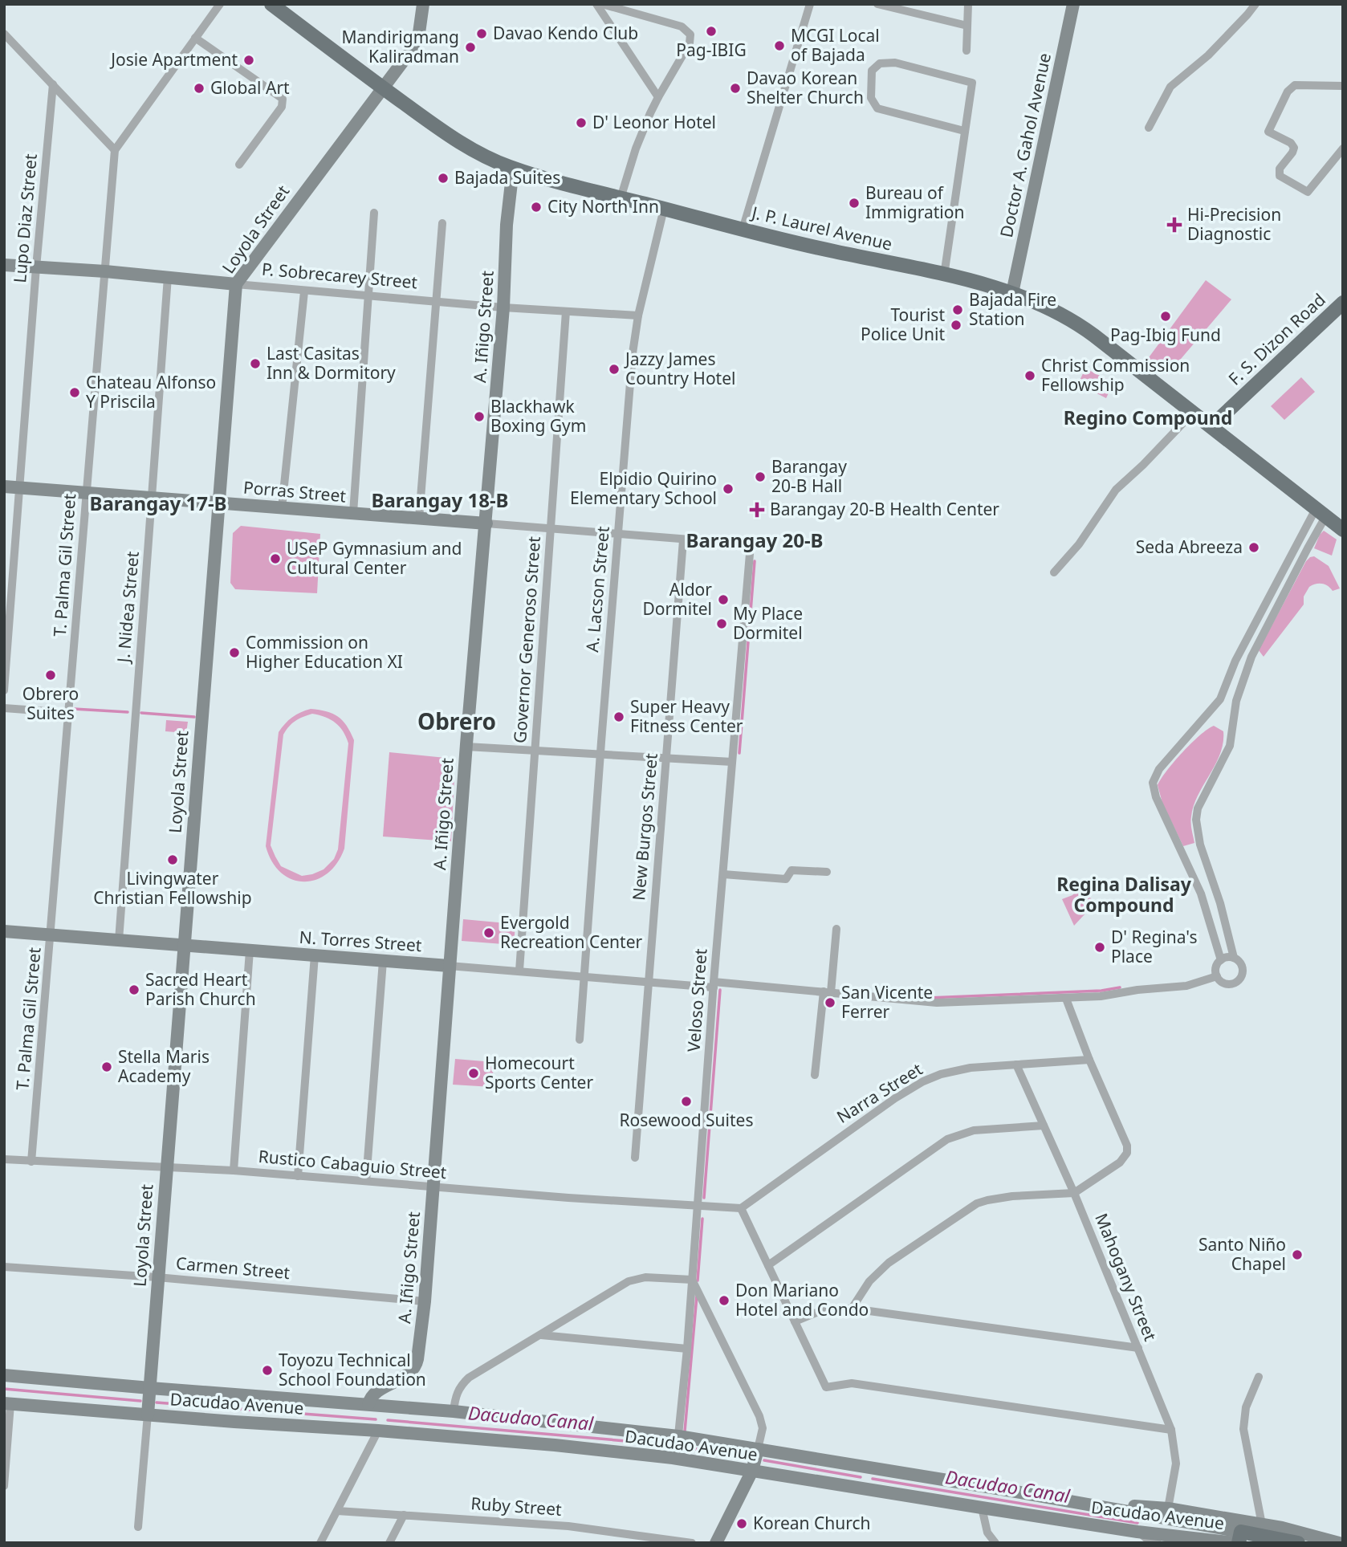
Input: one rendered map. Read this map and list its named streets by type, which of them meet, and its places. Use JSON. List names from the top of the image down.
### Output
{
  "streets": {
    "main road": [
      "Doctor A. Gahol Avenue",
      "J. P. Laurel Avenue",
      "Loyola Street",
      "P. Sobrecarey Street",
      "A. Iñigo Street",
      "F. S. Dizon Road",
      "Porras Street",
      "N. Torres Street",
      "Dacudao Avenue"
    ],
    "street": [
      "Lupo Diaz Street",
      "T. Palma Gil Street",
      "A. Lacson Street",
      "J. Nidea Street",
      "Governor Generoso Street",
      "New Burgos Street",
      "Veloso Street",
      "Narra Street",
      "Rustico Cabaguio Street",
      "Carmen Street",
      "Mahogany Street",
      "Ruby Street"
    ]
  },
  "crossings": [
    ["Doctor A. Gahol Avenue", "J. P. Laurel Avenue"],
    ["Lupo Diaz Street", "P. Sobrecarey Street"],
    ["Lupo Diaz Street", "Porras Street"],
    ["J. P. Laurel Avenue", "Loyola Street"],
    ["J. P. Laurel Avenue", "A. Iñigo Street"],
    ["J. P. Laurel Avenue", "F. S. Dizon Road"],
    ["J. P. Laurel Avenue", "A. Lacson Street"],
    ["Loyola Street", "P. Sobrecarey Street"],
    ["Loyola Street", "Porras Street"],
    ["Loyola Street", "N. Torres Street"],
    ["Loyola Street", "Rustico Cabaguio Street"],
    ["Loyola Street", "Carmen Street"],
    ["Loyola Street", "Dacudao Avenue"],
    ["P. Sobrecarey Street", "A. Iñigo Street"],
    ["P. Sobrecarey Street", "T. Palma Gil Street"],
    ["P. Sobrecarey Street", "A. Lacson Street"],
    ["P. Sobrecarey Street", "J. Nidea Street"],
    ["P. Sobrecarey Street", "Governor Generoso Street"],
    ["A. Iñigo Street", "Porras Street"],
    ["A. Iñigo Street", "N. Torres Street"],
    ["A. Iñigo Street", "Rustico Cabaguio Street"],
    ["A. Iñigo Street", "Carmen Street"],
    ["A. Iñigo Street", "Dacudao Avenue"],
    ["Porras Street", "T. Palma Gil Street"],
    ["Porras Street", "A. Lacson Street"],
    ["Porras Street", "J. Nidea Street"],
    ["Porras Street", "Governor Generoso Street"],
    ["Porras Street", "New Burgos Street"],
    ["Porras Street", "Veloso Street"],
    ["T. Palma Gil Street", "N. Torres Street"],
    ["T. Palma Gil Street", "Rustico Cabaguio Street"],
    ["A. Lacson Street", "N. Torres Street"],
    ["J. Nidea Street", "N. Torres Street"],
    ["Governor Generoso Street", "N. Torres Street"],
    ["New Burgos Street", "N. Torres Street"],
    ["N. Torres Street", "Veloso Street"],
    ["Veloso Street", "Rustico Cabaguio Street"],
    ["Veloso Street", "Dacudao Avenue"],
    ["Narra Street", "Rustico Cabaguio Street"],
    ["Narra Street", "Mahogany Street"],
    ["Mahogany Street", "Dacudao Avenue"]
  ],
  "districts": [
    "Regino Compound",
    "Barangay 18-B",
    "Barangay 17-B",
    "Barangay 20-B",
    "Obrero",
    "Regina Dalisay Compound"
  ],
  "water": ["Dacudao Canal"],
  "places": {
    "other": [
      "Pag-IBIG",
      "Davao Kendo Club",
      "MCGI Local of Bajada",
      "Mandirigmang Kaliradman",
      "Josie Apartment",
      "Global Art",
      "Davao Korean Shelter Church",
      "D' Leonor Hotel",
      "Bajada Suites",
      "Bureau of Immigration",
      "City North Inn",
      "Bajada Fire Station",
      "Pag-Ibig Fund",
      "Tourist Police Unit",
      "Last Casitas Inn & Dormitory",
      "Jazzy James Country Hotel",
      "Christ Commission Fellowship",
      "Chateau Alfonso Y Priscila",
      "Blackhawk Boxing Gym",
      "Barangay 20-B Hall",
      "Elpidio Quirino Elementary School",
      "Seda Abreeza",
      "USeP Gymnasium and Cultural Center",
      "Aldor Dormitel",
      "My Place Dormitel",
      "Commission on Higher Education XI",
      "Obrero Suites",
      "Super Heavy Fitness Center",
      "Livingwater Christian Fellowship",
      "Evergold Recreation Center",
      "D' Regina's Place",
      "Sacred Heart Parish Church",
      "San Vicente Ferrer",
      "Stella Maris Academy",
      "Homecourt Sports Center",
      "Rosewood Suites",
      "Santo Niño Chapel",
      "Don Mariano Hotel and Condo",
      "Toyozu Technical School Foundation",
      "Korean Church"
    ],
    "health": ["Hi-Precision Diagnostic", "Barangay 20-B Health Center"]
  }
}
